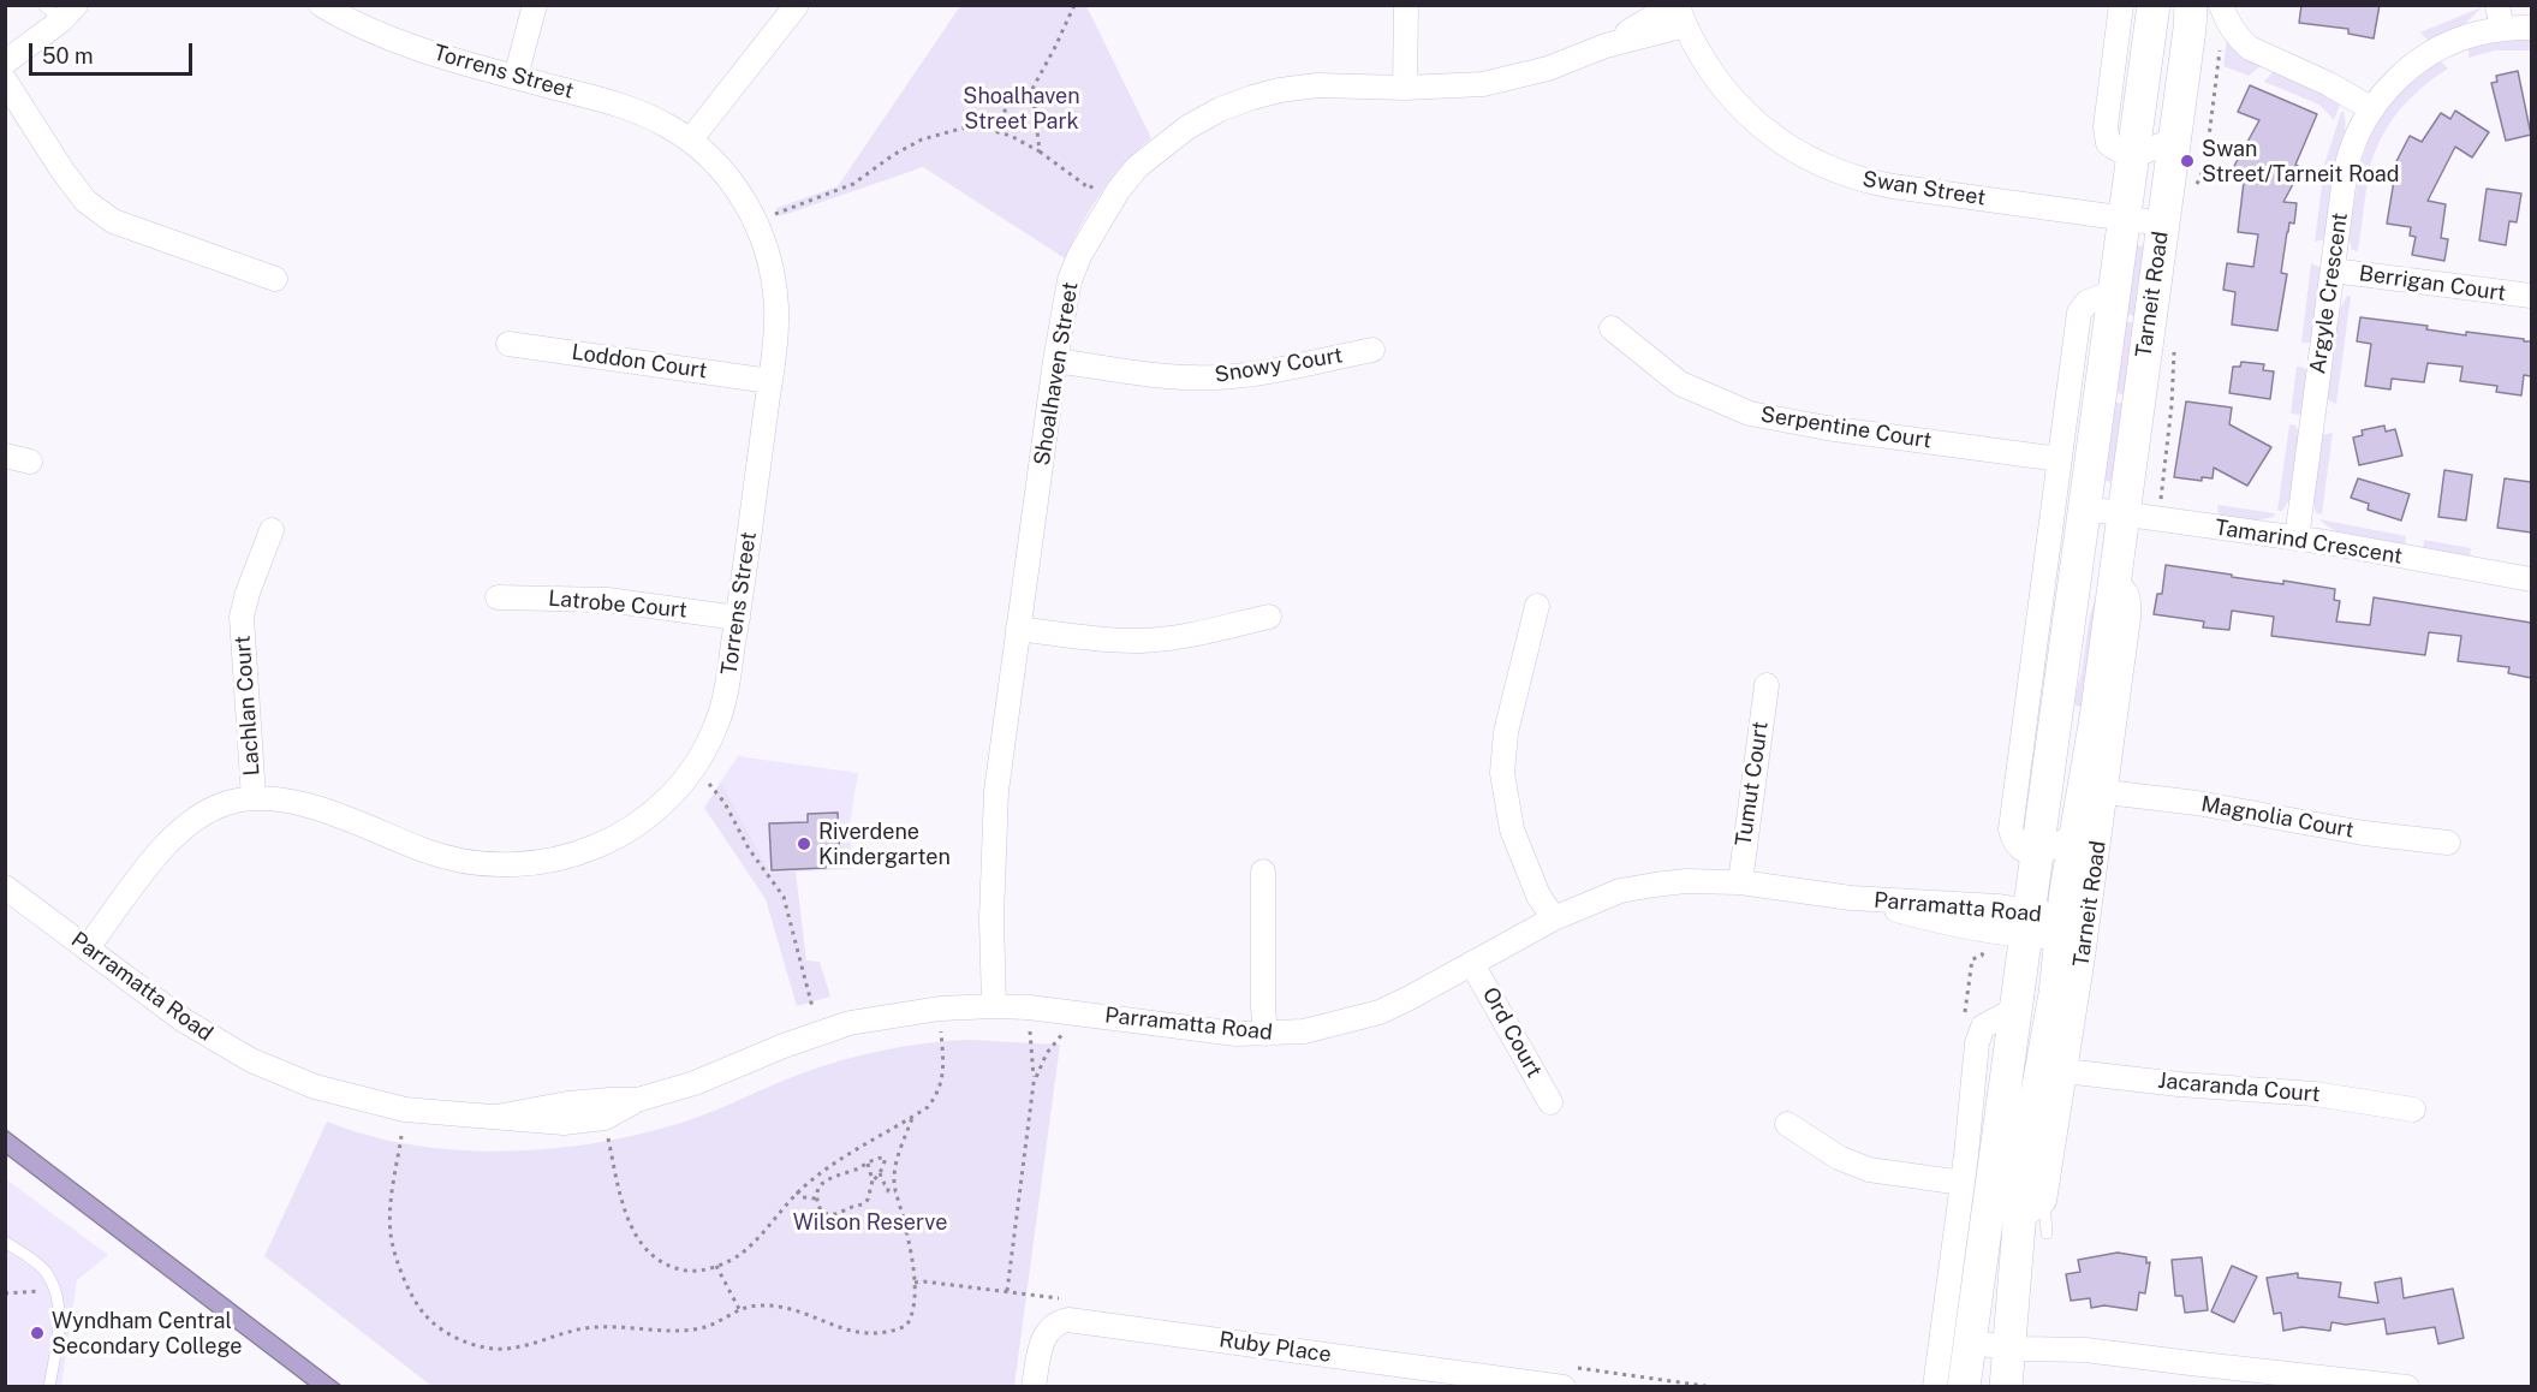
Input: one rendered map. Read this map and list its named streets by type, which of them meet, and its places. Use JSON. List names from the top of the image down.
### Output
{
  "streets": {
    "main road": ["Tarneit Road"],
    "street": [
      "Torrens Street",
      "Swan Street",
      "Berrigan Court",
      "Argyle Crescent",
      "Loddon Court",
      "Snowy Court",
      "Shoalhaven Street",
      "Serpentine Court",
      "Tamarind Crescent",
      "Latrobe Court",
      "Lachlan Court",
      "Tumut Court",
      "Magnolia Court",
      "Parramatta Road",
      "Ord Court",
      "Jacaranda Court",
      "Ruby Place"
    ]
  },
  "crossings": [
    ["Torrens Street", "Loddon Court"],
    ["Torrens Street", "Latrobe Court"],
    ["Torrens Street", "Lachlan Court"],
    ["Torrens Street", "Parramatta Road"],
    ["Swan Street", "Tarneit Road"],
    ["Swan Street", "Shoalhaven Street"],
    ["Berrigan Court", "Argyle Crescent"],
    ["Argyle Crescent", "Tamarind Crescent"],
    ["Tarneit Road", "Serpentine Court"],
    ["Tarneit Road", "Tamarind Crescent"],
    ["Tarneit Road", "Magnolia Court"],
    ["Tarneit Road", "Parramatta Road"],
    ["Tarneit Road", "Jacaranda Court"],
    ["Snowy Court", "Shoalhaven Street"],
    ["Shoalhaven Street", "Parramatta Road"],
    ["Tumut Court", "Parramatta Road"],
    ["Parramatta Road", "Ord Court"]
  ],
  "parks": ["Shoalhaven Street Park", "Wilson Reserve"],
  "places": ["Swan Street/Tarneit Road", "Riverdene Kindergarten", "Wyndham Central Secondary College"],
  "scale_bar": "50 m"
}
